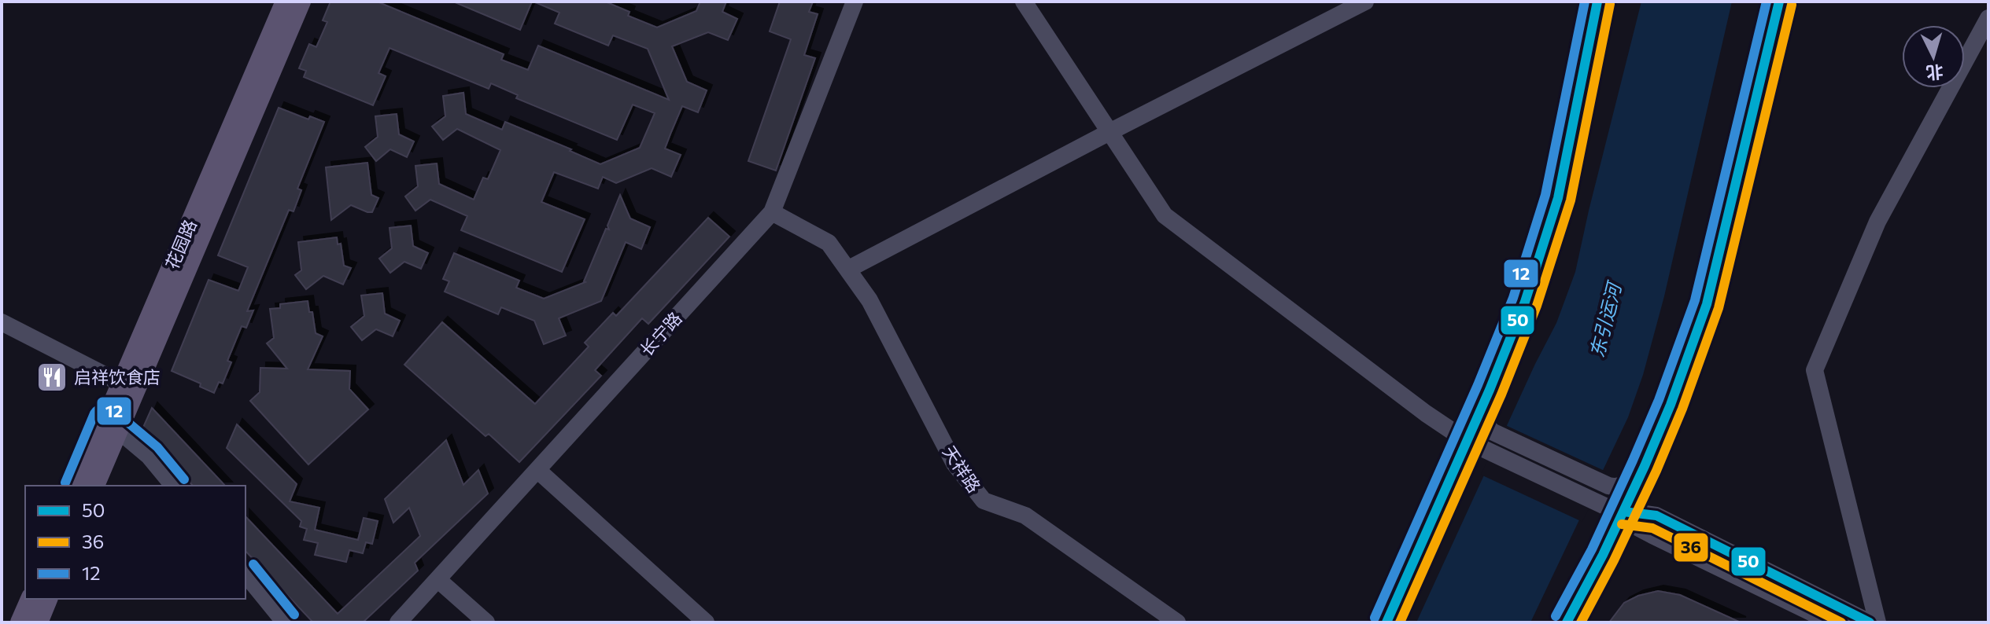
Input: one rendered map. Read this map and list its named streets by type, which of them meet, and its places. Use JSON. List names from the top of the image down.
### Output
{
  "streets": {
    "main road": ["花园路"],
    "street": ["长宁路", "天祥路"]
  },
  "crossings": [
    ["长宁路", "天祥路"]
  ],
  "water": ["东引运河"],
  "places": {
    "restaurant": ["启祥饮食店"]
  },
  "lines": ["transit line 50", "transit line 12", "transit line 36"],
  "legend": ["50", "36", "12"],
  "north": "bottom"
}
